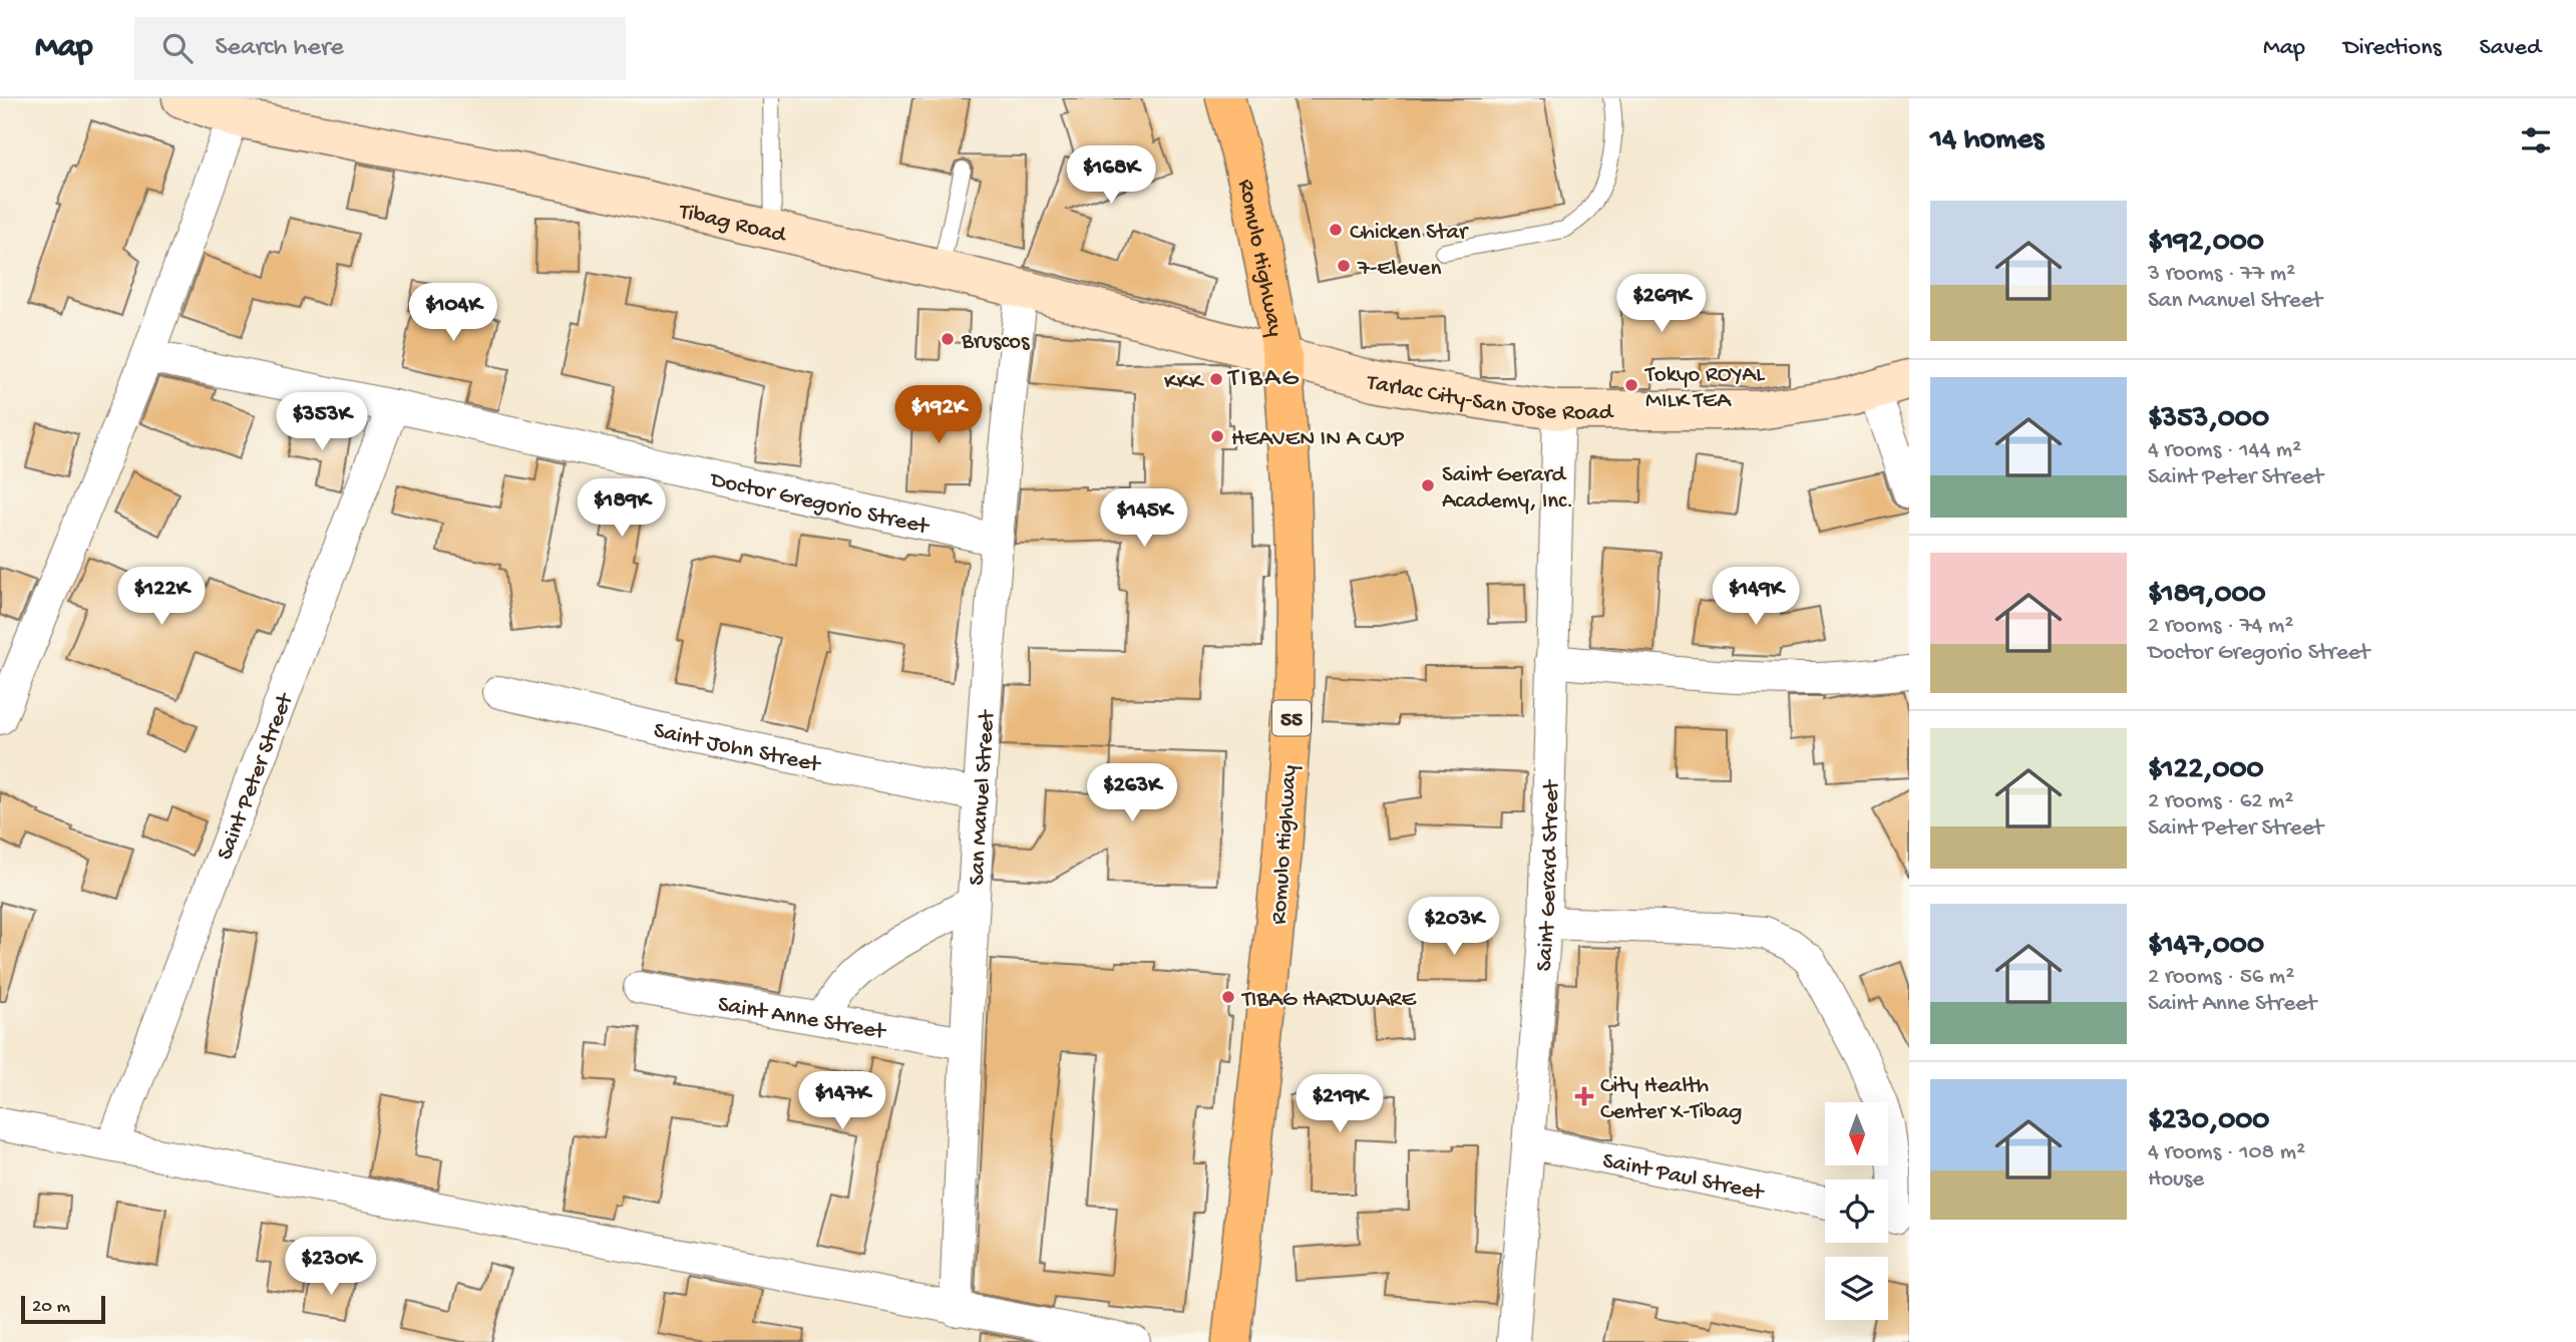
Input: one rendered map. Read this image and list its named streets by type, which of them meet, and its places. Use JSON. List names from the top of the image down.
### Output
{
  "streets": {
    "highway": ["Romulo Highway", "55"],
    "street": [
      "Tibag Road",
      "Tarlac City-San Jose Road",
      "Doctor Gregorio Street",
      "Saint John Street",
      "Saint Peter Street",
      "San Manuel Street",
      "Saint Gerard Street",
      "Saint Anne Street",
      "Saint Paul Street"
    ]
  },
  "crossings": [
    ["Tibag Road", "Romulo Highway"],
    ["Tibag Road", "Tarlac City-San Jose Road"],
    ["Tibag Road", "San Manuel Street"],
    ["Romulo Highway", "Tarlac City-San Jose Road"],
    ["Tarlac City-San Jose Road", "Saint Gerard Street"],
    ["Doctor Gregorio Street", "Saint Peter Street"],
    ["Doctor Gregorio Street", "San Manuel Street"],
    ["Saint John Street", "San Manuel Street"],
    ["San Manuel Street", "Saint Anne Street"],
    ["Saint Gerard Street", "Saint Paul Street"]
  ],
  "districts": ["TIBAG"],
  "places": {
    "other": [
      "Chicken Star",
      "7-Eleven",
      "Bruscos",
      "KKK",
      "Tokyo ROYAL MILK TEA",
      "HEAVEN IN A CUP",
      "Saint Gerard Academy, Inc.",
      "TIBAG HARDWARE"
    ],
    "health": ["City Health Center X-Tibag"]
  },
  "scale_bar": "20 m",
  "north": "bottom",
  "page": {
    "header": "Map",
    "search": "Search here",
    "nav": ["Map", "Directions", "Saved"],
    "heading": "14 homes",
    "price": [
      "$168K",
      "$269K",
      "$104K",
      "$192K",
      "$353K",
      "$189K",
      "$145K",
      "$122K",
      "$149K",
      "$263K",
      "$203K",
      "$147K",
      "$219K",
      "$230K"
    ],
    "list": [
      {
        "name": "$192,000",
        "note": "3 rooms · 77 m² · San Manuel Street"
      },
      {
        "name": "$353,000",
        "note": "4 rooms · 144 m² · Saint Peter Street"
      },
      {
        "name": "$189,000",
        "note": "2 rooms · 74 m² · Doctor Gregorio Street"
      },
      {
        "name": "$122,000",
        "note": "2 rooms · 62 m² · Saint Peter Street"
      },
      {
        "name": "$147,000",
        "note": "2 rooms · 56 m² · Saint Anne Street"
      },
      {
        "name": "$230,000",
        "note": "4 rooms · 108 m² · House"
      }
    ],
    "scale": "20 m"
  }
}
